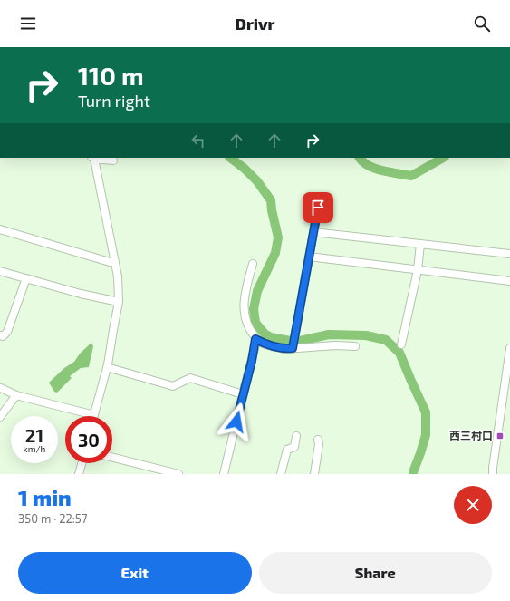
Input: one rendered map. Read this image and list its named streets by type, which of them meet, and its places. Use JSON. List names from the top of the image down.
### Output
{
  "places": {
    "transit": ["西三村口"]
  },
  "page": {
    "header": "Drivr",
    "turn": ["110 m", "Turn right"],
    "speed": "21 km/h",
    "limit": "30",
    "heading": ["1 min", "350 m · 22:57"],
    "buttons": ["Exit", "Share"]
  }
}
